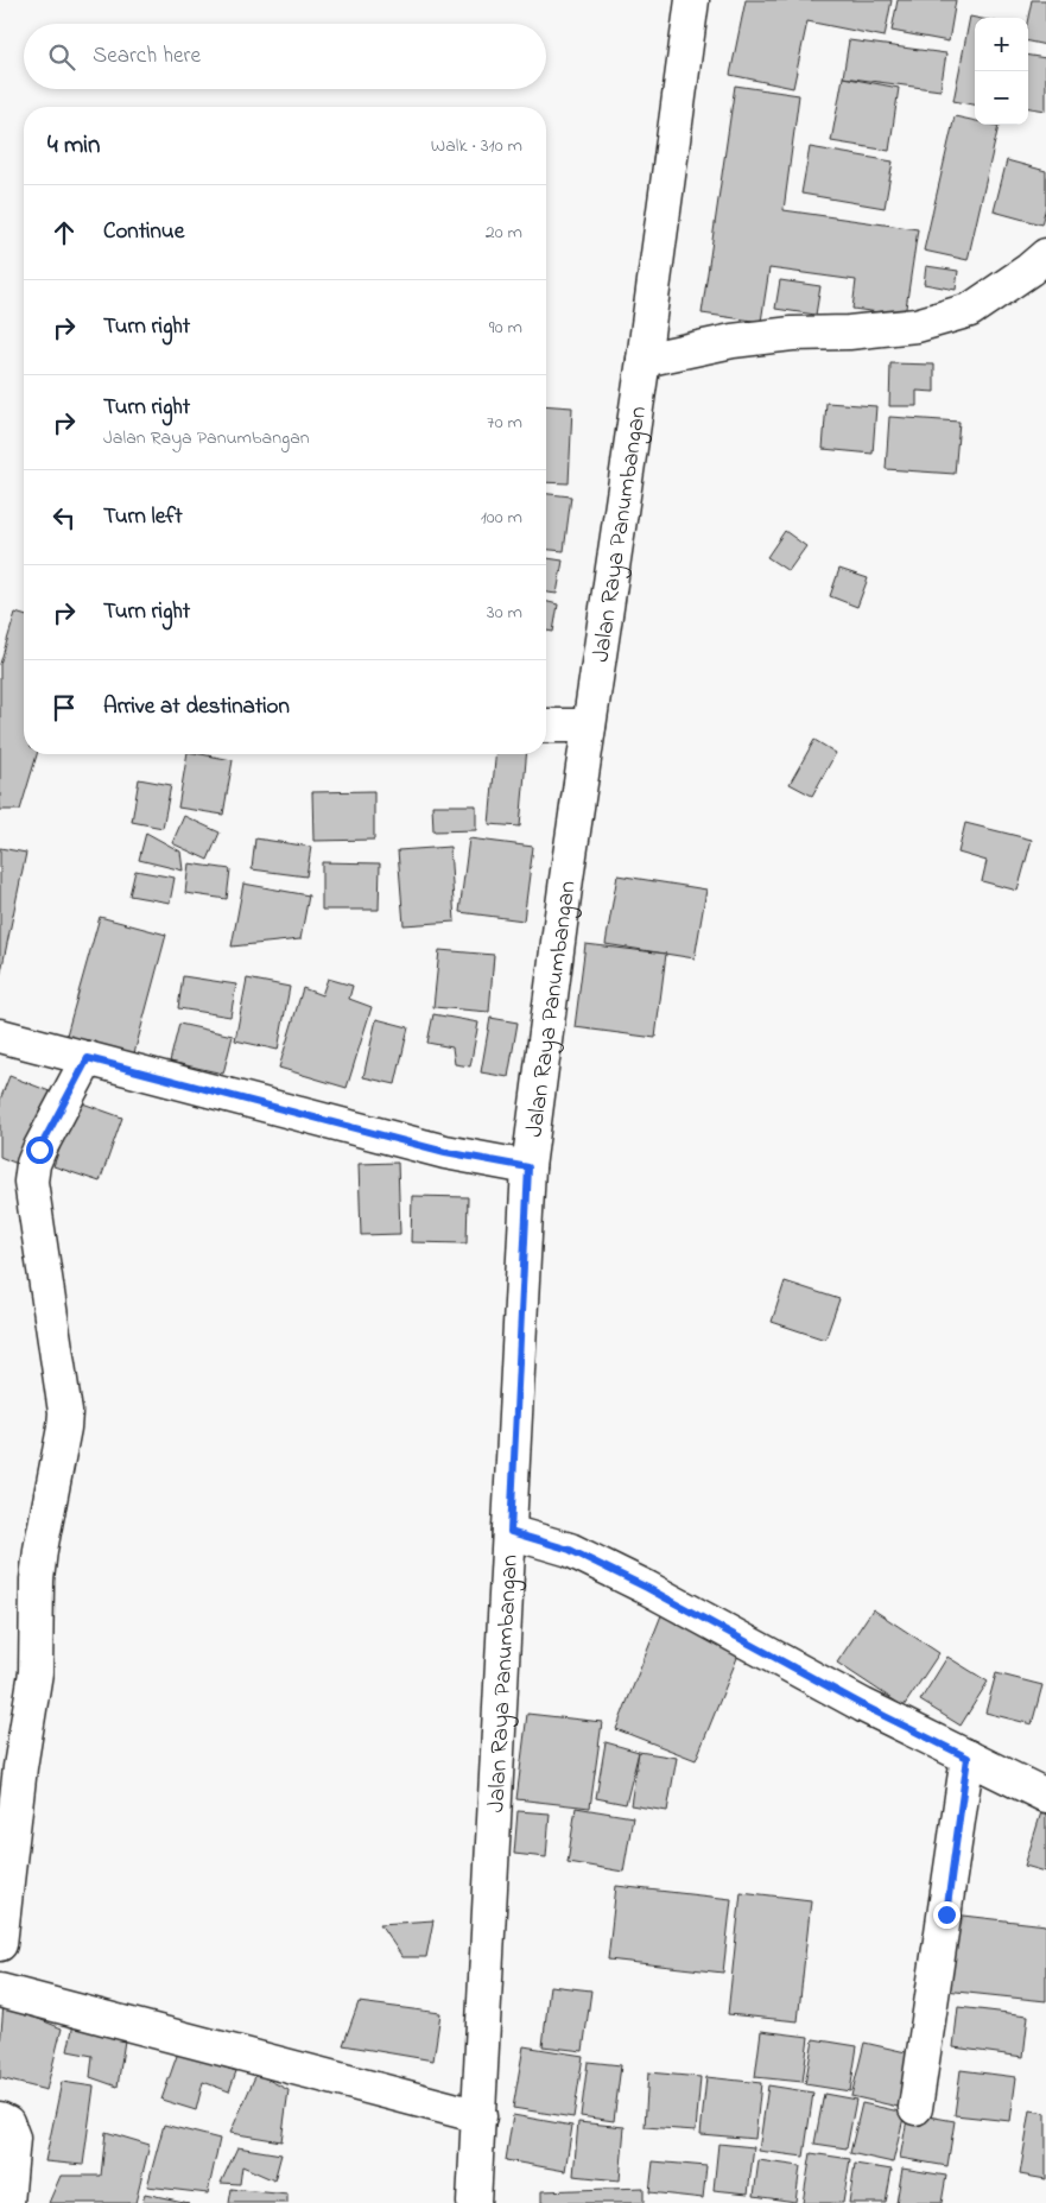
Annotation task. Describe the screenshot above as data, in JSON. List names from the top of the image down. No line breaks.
{"streets":{"street":["Jalan Raya Panumbangan"]},"page":{"map_buttons":["+","−"],"search":"Search here","heading":["4 min","Walk · 310 m"],"list":[["Continue","20 m"],["Turn right","90 m"],["Turn right","Jalan Raya Panumbangan","70 m"],["Turn left","100 m"],["Turn right","30 m"],"Arrive at destination"]}}
